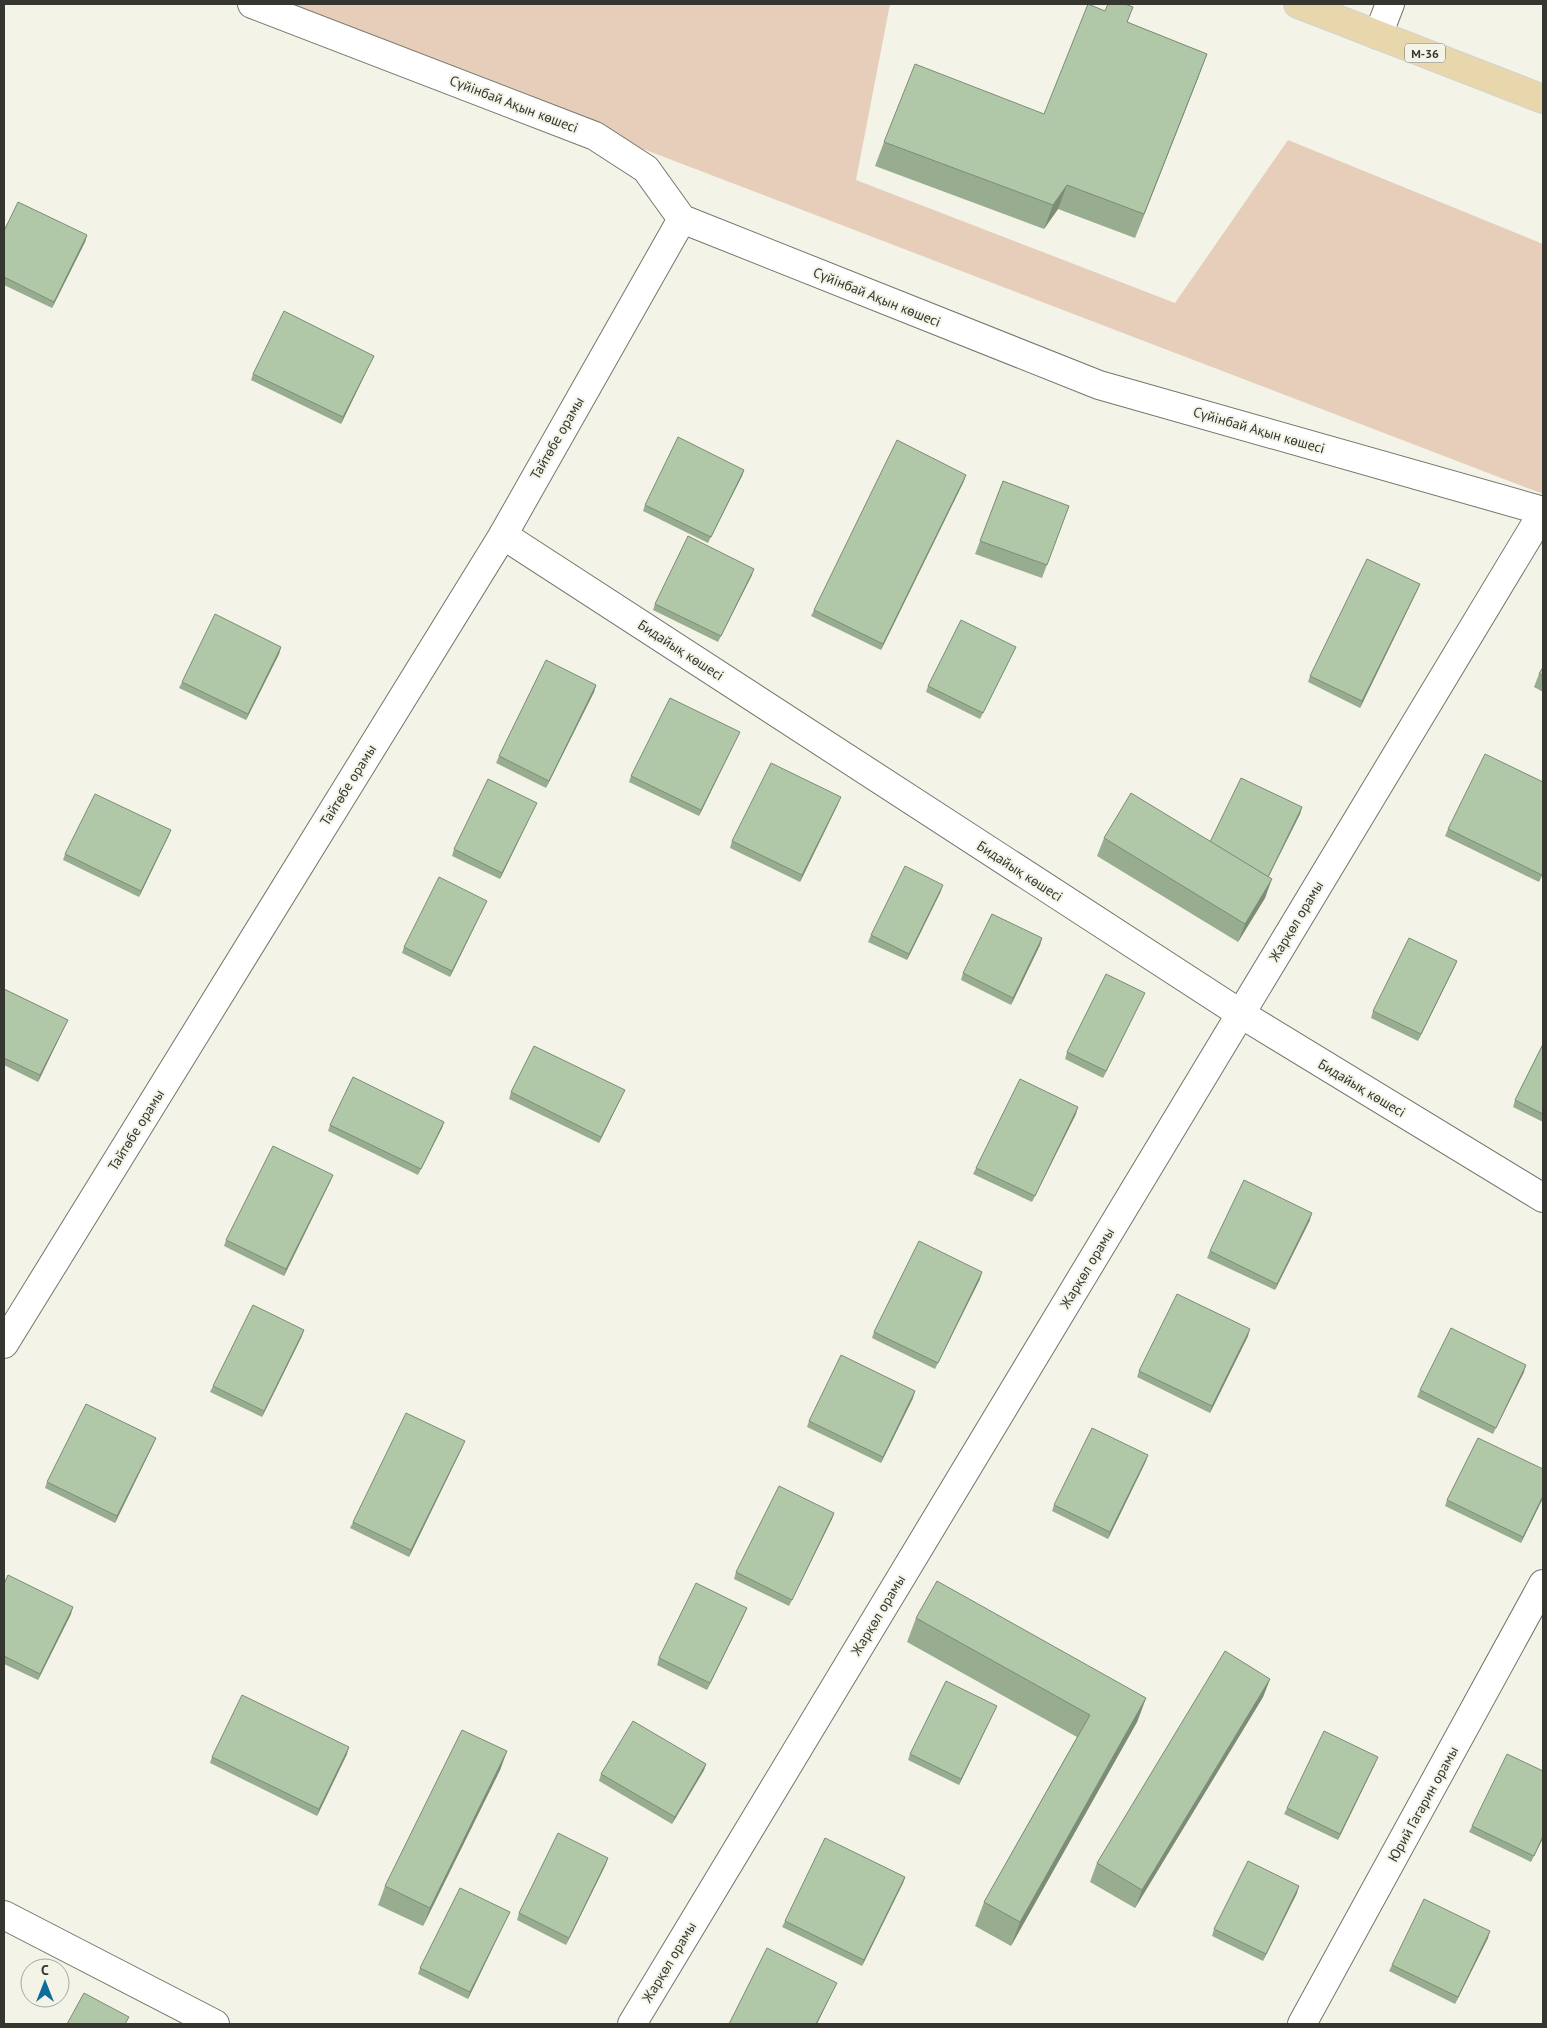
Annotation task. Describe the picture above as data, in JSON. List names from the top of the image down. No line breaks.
{"streets":{"main road":["M-36"],"street":["Сүйінбай Ақын көшесі","Тайтөбе орамы","Бидайық көшесі","Жарқөл орамы","Юрий Гагарин орамы"]},"crossings":[["Сүйінбай Ақын көшесі","Тайтөбе орамы"],["Сүйінбай Ақын көшесі","Жарқөл орамы"],["Тайтөбе орамы","Бидайық көшесі"],["Бидайық көшесі","Жарқөл орамы"]],"north":"top"}
